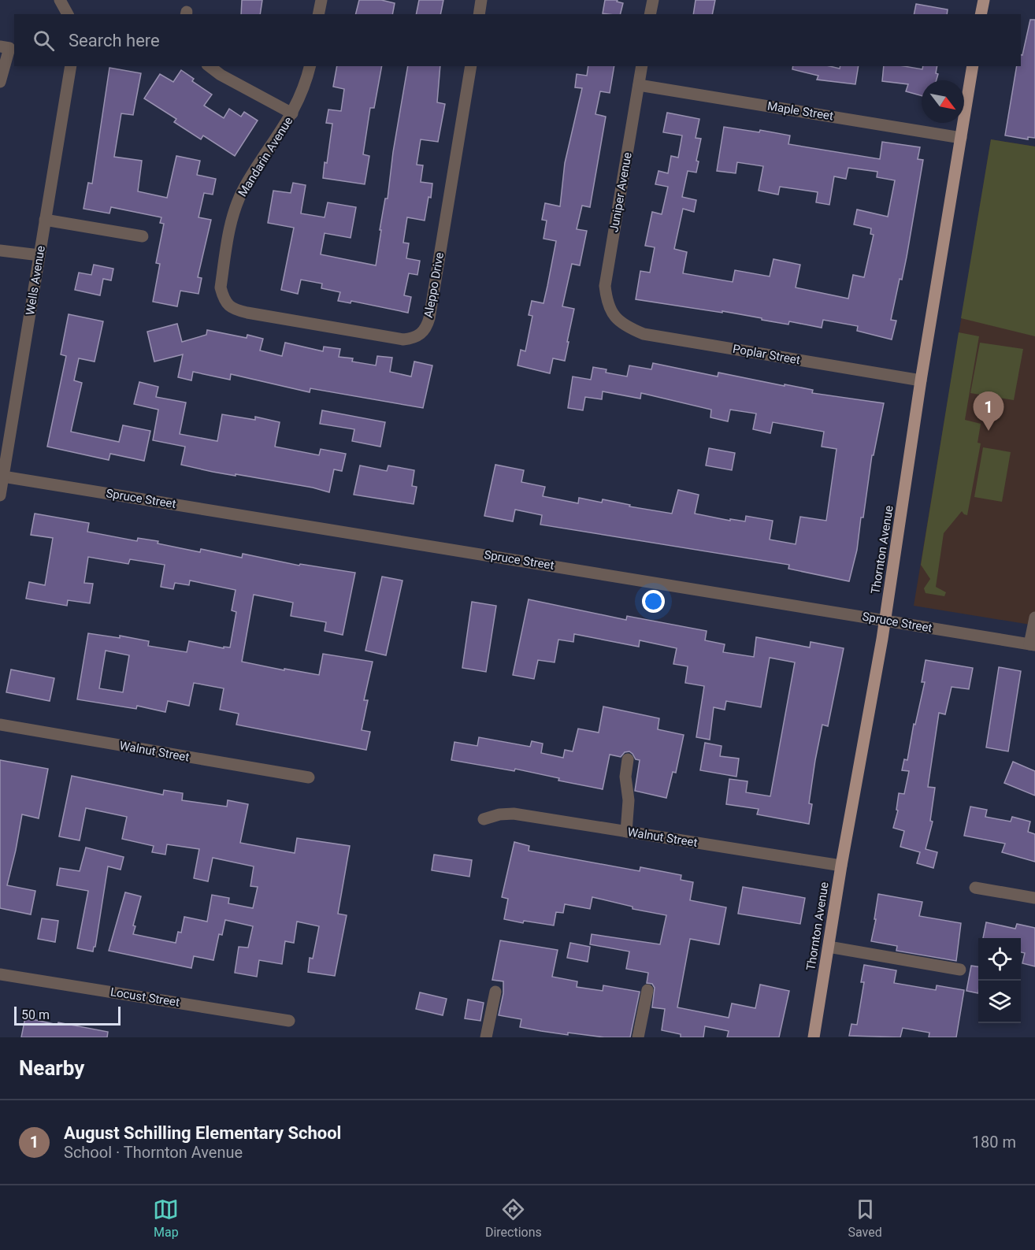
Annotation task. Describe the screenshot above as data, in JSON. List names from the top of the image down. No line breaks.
{"streets":{"main road":["Thornton Avenue"],"street":["Maple Street","Mandarin Avenue","Juniper Avenue","Wells Avenue","Aleppo Drive","Poplar Street","Spruce Street","Walnut Street","Locust Street"]},"crossings":[["Maple Street","Juniper Avenue"],["Maple Street","Thornton Avenue"],["Mandarin Avenue","Aleppo Drive"],["Juniper Avenue","Poplar Street"],["Wells Avenue","Spruce Street"],["Poplar Street","Thornton Avenue"],["Spruce Street","Thornton Avenue"],["Thornton Avenue","Walnut Street"]],"scale_bar":"50 m","north":"bottom right","page":{"search":"Search here","pins":"1","scale":"50 m","heading":"Nearby","list":[{"mark":"1","name":"August Schilling Elementary School","note":"School · Thornton Avenue","value":"180 m"}],"nav":["Map","Directions","Saved"]}}
